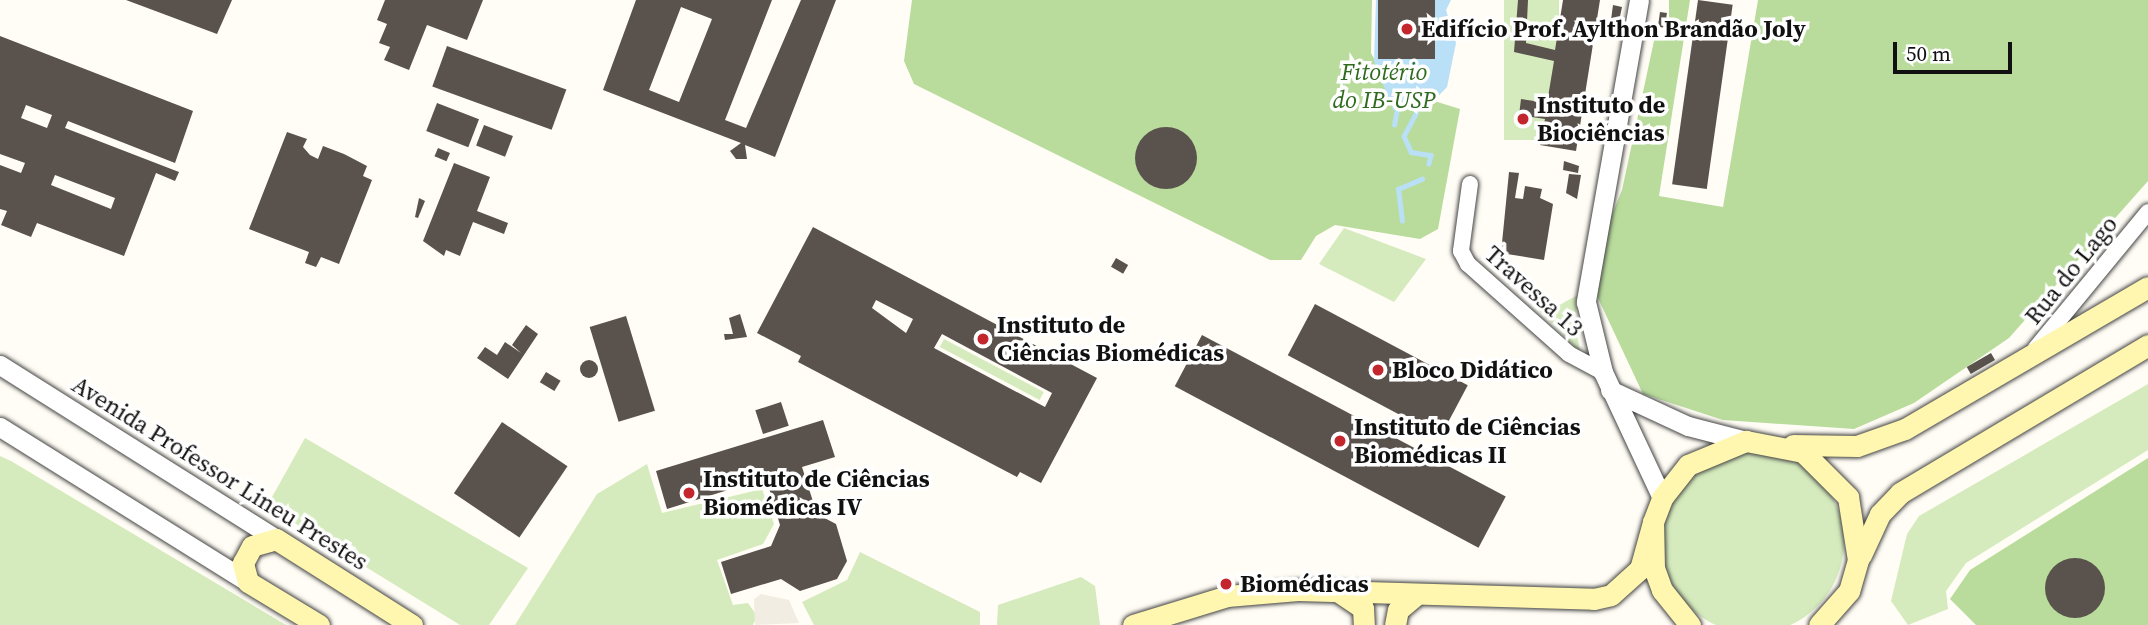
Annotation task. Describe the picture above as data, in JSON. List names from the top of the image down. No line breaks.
{"streets":{"main road":["Avenida Professor Lineu Prestes"],"street":["Rua do Lago","Travessa 13"]},"parks":["Fitotério do IB-USP"],"places":["Edifício Prof. Aylthon Brandão Joly","Instituto de Biociências","Instituto de Ciências Biomédicas","Bloco Didático","Instituto de Ciências Biomédicas II","Instituto de Ciências Biomédicas IV","Biomédicas"],"scale_bar":"50 m"}
